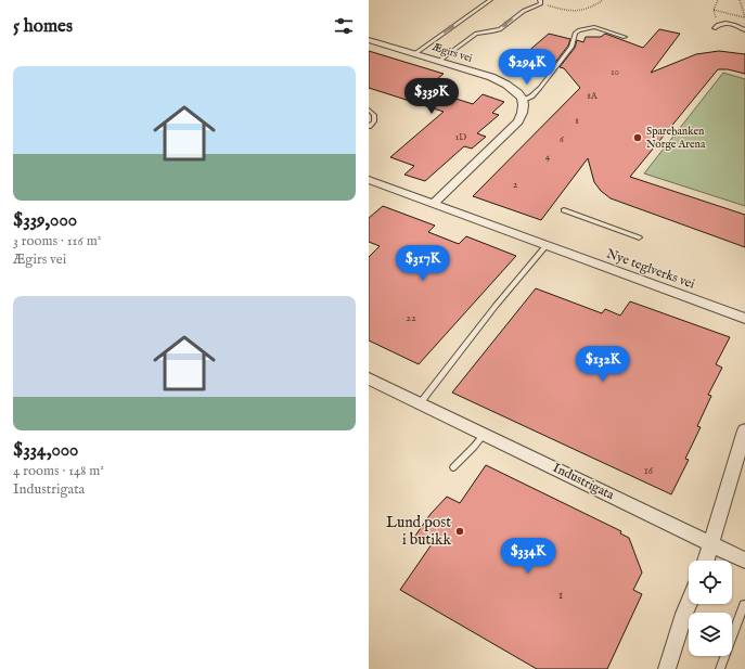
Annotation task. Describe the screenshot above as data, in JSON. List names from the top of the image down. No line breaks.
{"streets":{"street":["Ægirs vei","Nye teglverks vei","Industrigata"]},"places":["Sparebanken Norge Arena","Lund post i butikk"],"house_numbers":["10","8A","8","1D","6","4","2","22","16","1"],"page":{"heading":"5 homes","price":["$294K","$339K","$317K","$132K","$334K"],"list":[{"name":"$339,000","note":"3 rooms · 116 m² · Ægirs vei"},{"name":"$334,000","note":"4 rooms · 148 m² · Industrigata"}]}}
